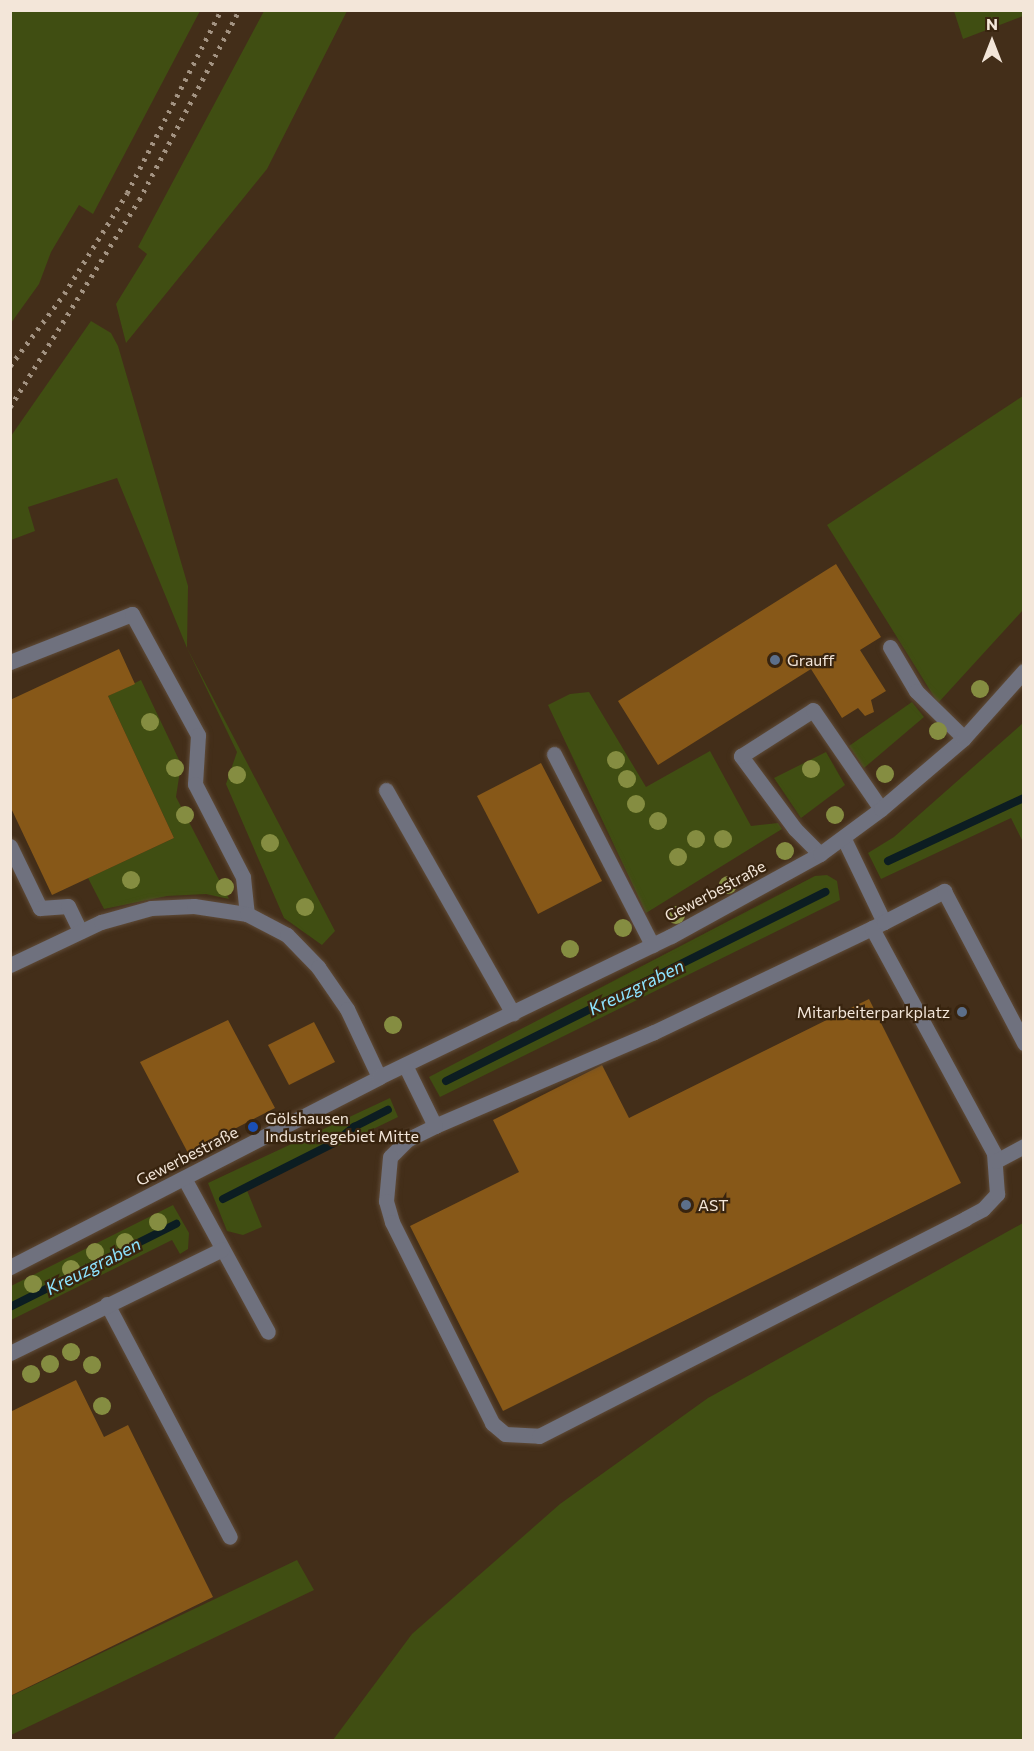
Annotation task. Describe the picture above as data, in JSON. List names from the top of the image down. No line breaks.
{"streets":{"street":["Gewerbestraße"]},"water":["Kreuzgraben"],"places":["Grauff","Mitarbeiterparkplatz","Gölshausen Industriegebiet Mitte","AST"],"north":"top"}
